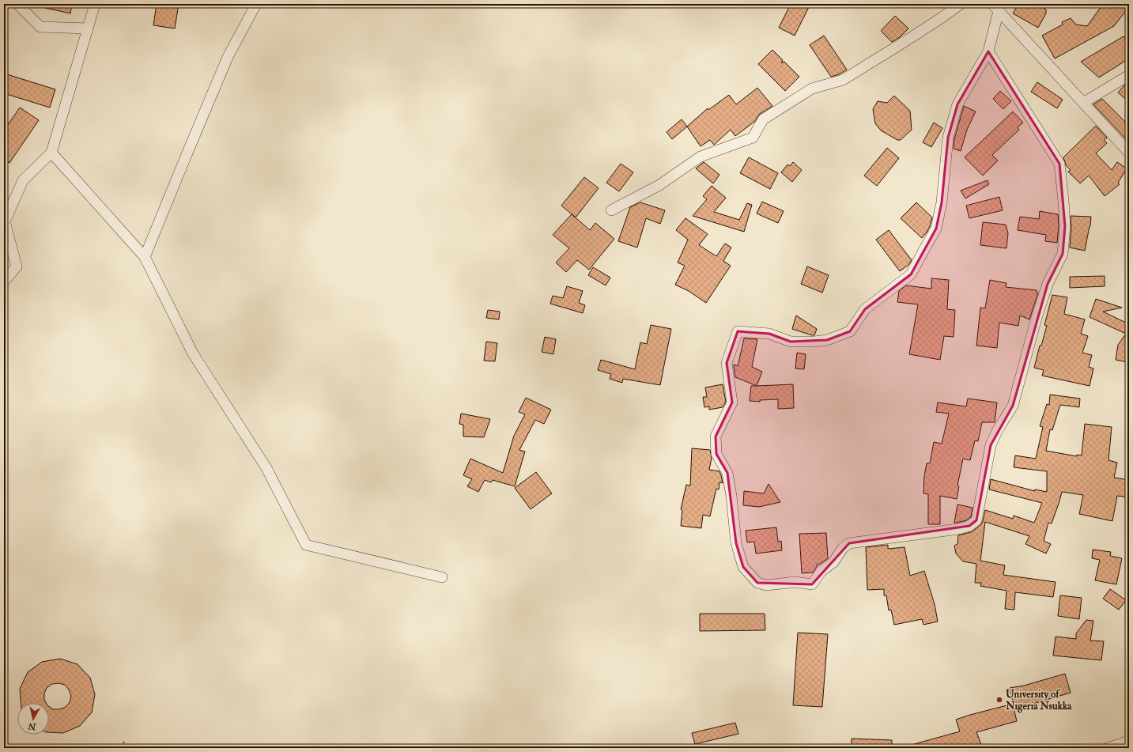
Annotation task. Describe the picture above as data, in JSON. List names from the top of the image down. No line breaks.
{"places":["University of Nigeria Nsukka"],"north":"bottom"}
